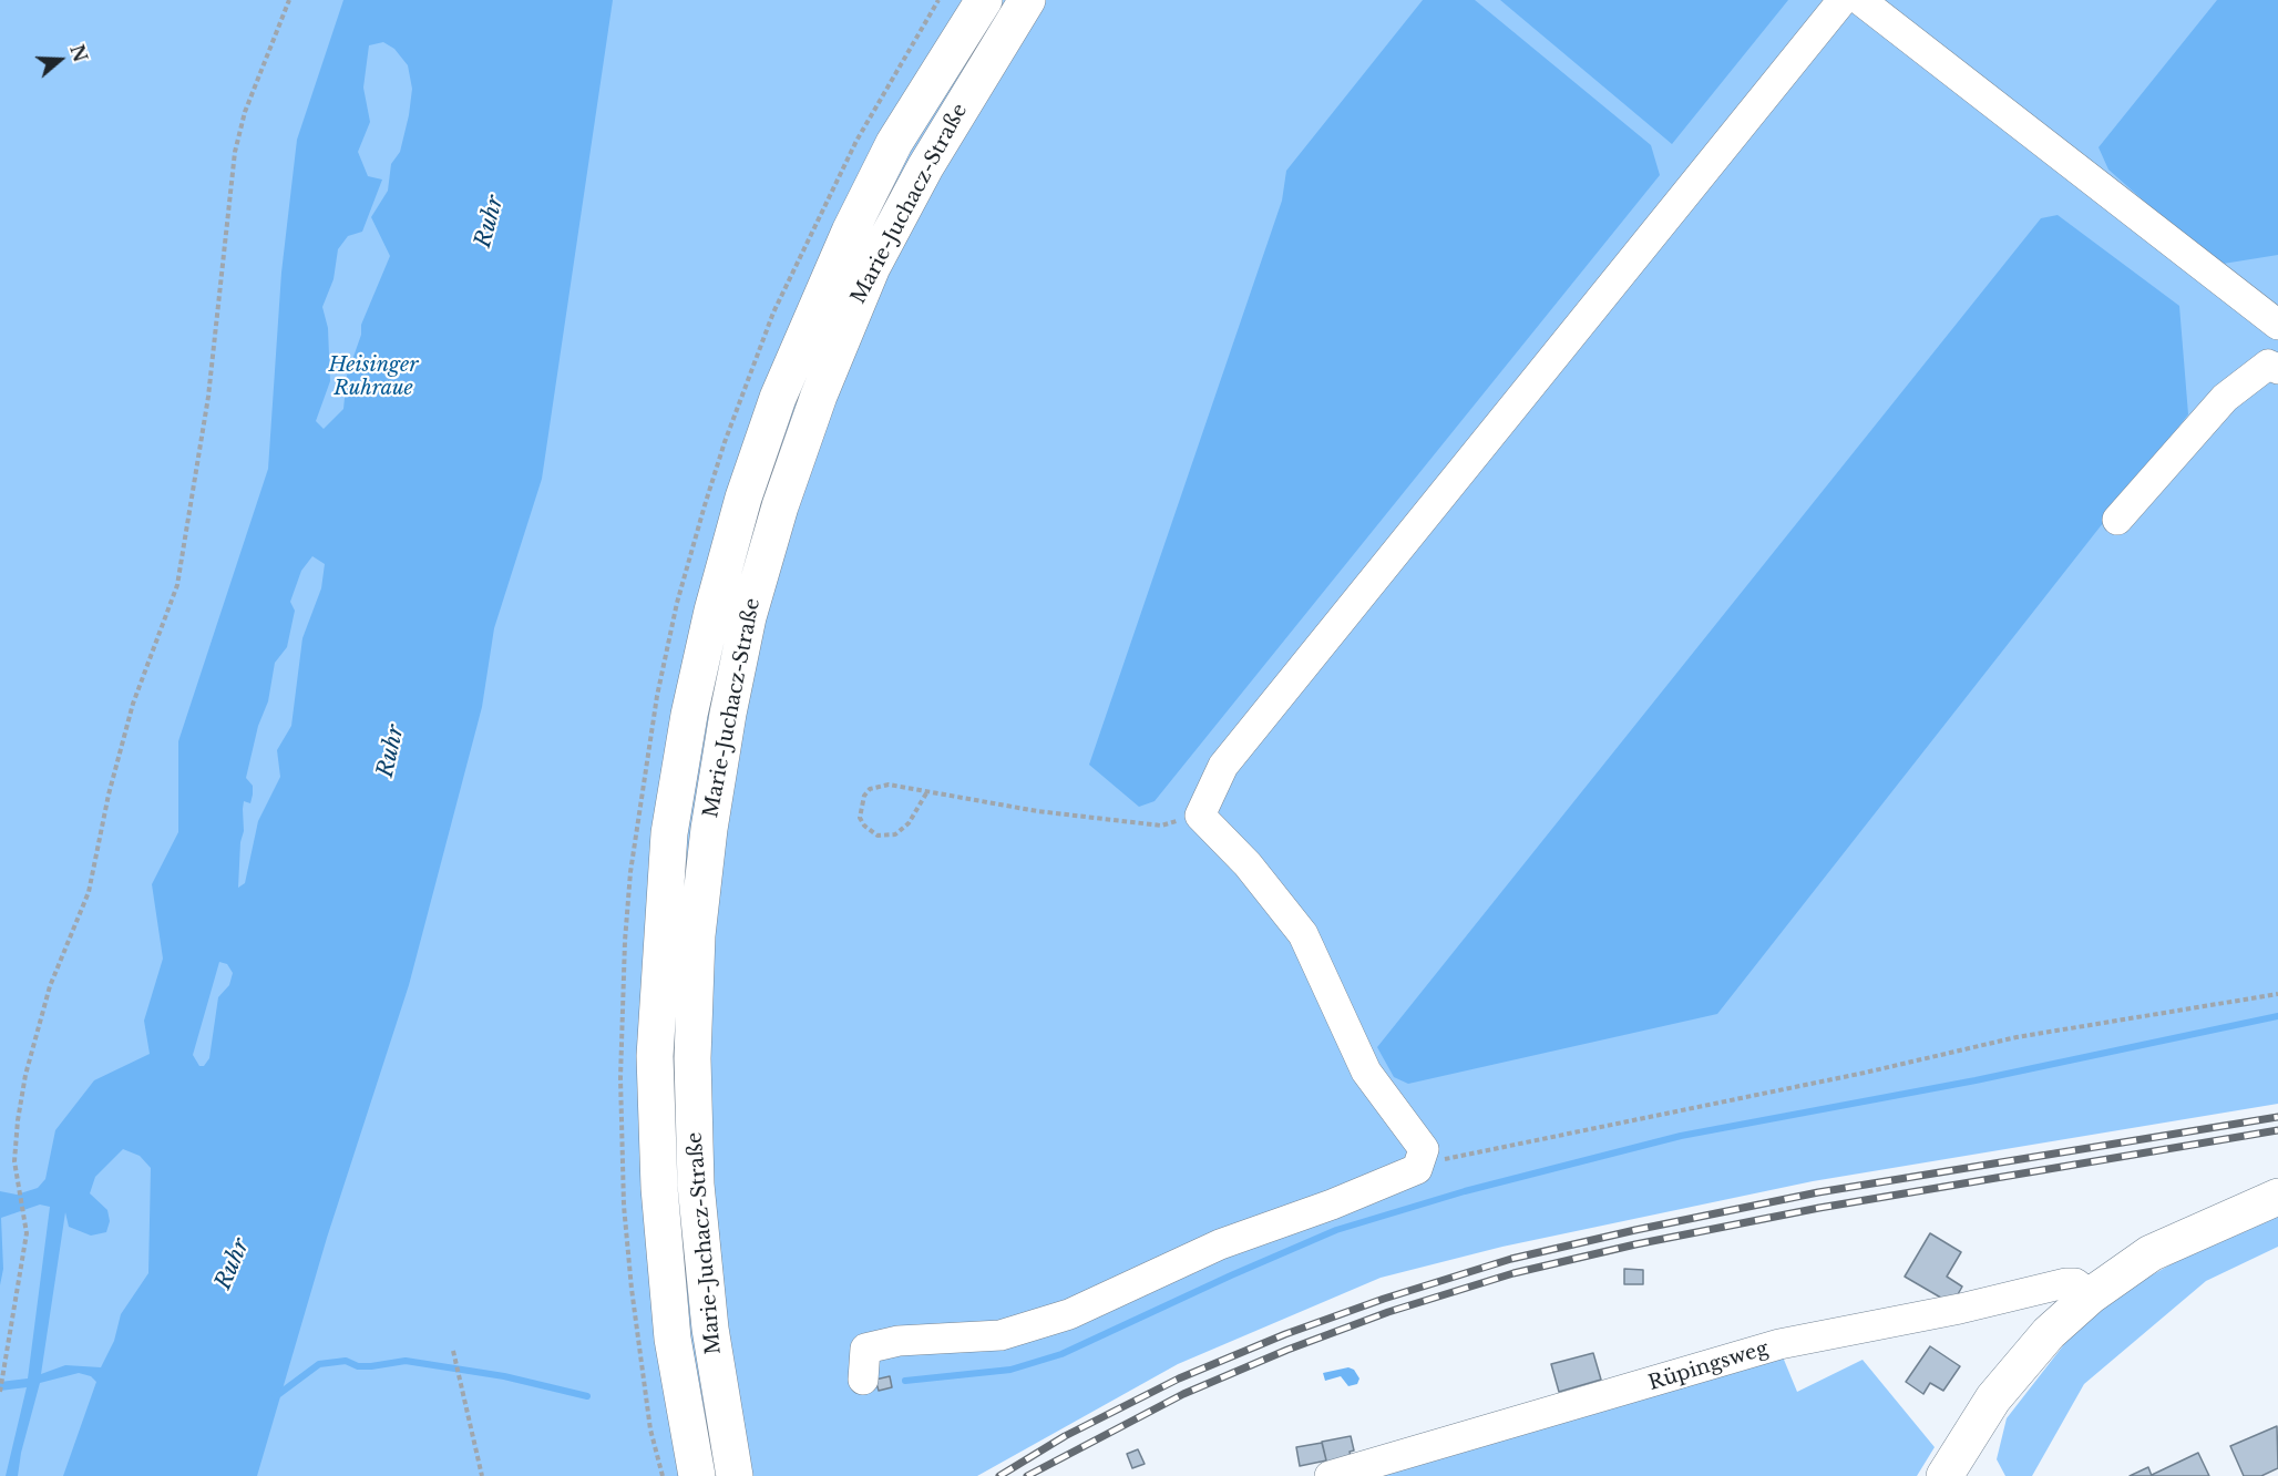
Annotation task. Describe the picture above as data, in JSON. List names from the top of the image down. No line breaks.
{"streets":{"main road":["Marie-Juchacz-Straße"],"street":["Rüpingsweg"]},"water":["Ruhr"],"parks":["Heisinger Ruhraue"],"north":"right"}
